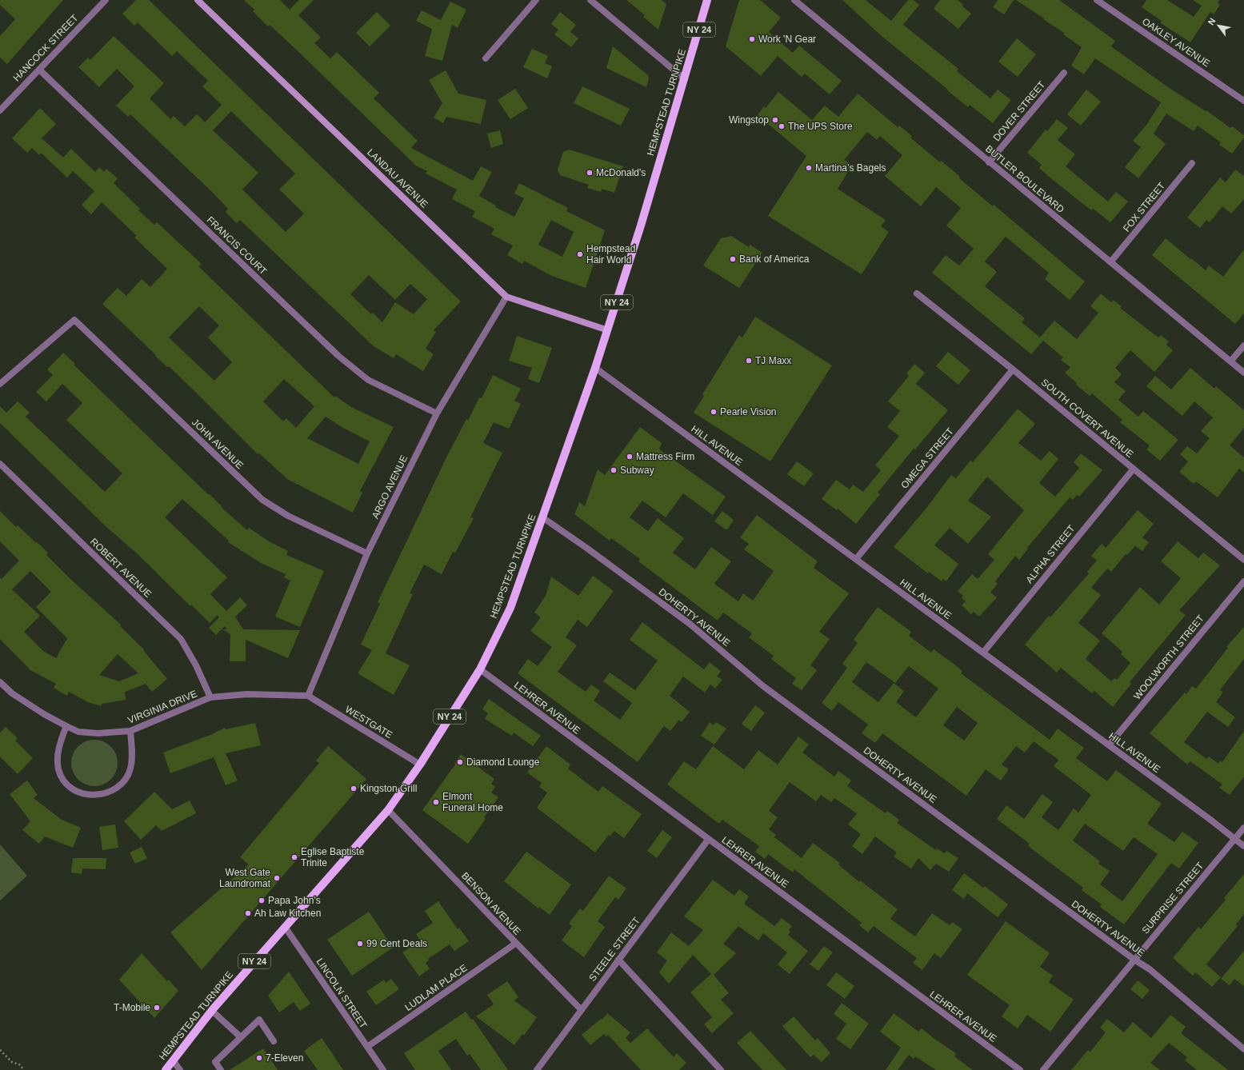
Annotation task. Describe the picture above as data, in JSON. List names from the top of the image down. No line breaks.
{"streets":{"main road":["NY 24","HEMPSTEAD TURNPIKE"],"street":["OAKLEY AVENUE","HANCOCK STREET","DOVER STREET","LANDAU AVENUE","BUTLER BOULEVARD","FOX STREET","FRANCIS COURT","SOUTH COVERT AVENUE","JOHN AVENUE","HILL AVENUE","OMEGA STREET","ARGO AVENUE","ALPHA STREET","ROBERT AVENUE","DOHERTY AVENUE","WOOLWORTH STREET","VIRGINIA DRIVE","LEHRER AVENUE","WESTGATE","SURPRISE STREET","BENSON AVENUE","STEELE STREET","LUDLAM PLACE","LINCOLN STREET"]},"crossings":[["HANCOCK STREET","FRANCIS COURT"],["HEMPSTEAD TURNPIKE","LANDAU AVENUE"],["HEMPSTEAD TURNPIKE","HILL AVENUE"],["HEMPSTEAD TURNPIKE","DOHERTY AVENUE"],["HEMPSTEAD TURNPIKE","LEHRER AVENUE"],["HEMPSTEAD TURNPIKE","WESTGATE"],["HEMPSTEAD TURNPIKE","BENSON AVENUE"],["HEMPSTEAD TURNPIKE","LINCOLN STREET"],["DOVER STREET","BUTLER BOULEVARD"],["LANDAU AVENUE","ARGO AVENUE"],["BUTLER BOULEVARD","FOX STREET"],["FRANCIS COURT","ARGO AVENUE"],["SOUTH COVERT AVENUE","OMEGA STREET"],["SOUTH COVERT AVENUE","ALPHA STREET"],["JOHN AVENUE","ARGO AVENUE"],["HILL AVENUE","OMEGA STREET"],["HILL AVENUE","ALPHA STREET"],["HILL AVENUE","WOOLWORTH STREET"],["HILL AVENUE","SURPRISE STREET"],["ARGO AVENUE","VIRGINIA DRIVE"],["ARGO AVENUE","WESTGATE"],["ROBERT AVENUE","VIRGINIA DRIVE"],["DOHERTY AVENUE","SURPRISE STREET"],["VIRGINIA DRIVE","WESTGATE"],["LEHRER AVENUE","STEELE STREET"],["BENSON AVENUE","STEELE STREET"],["BENSON AVENUE","LUDLAM PLACE"],["LUDLAM PLACE","LINCOLN STREET"]],"places":["Work 'N Gear","Wingstop","The UPS Store","Martina’s Bagels","McDonald's","Hempstead Hair World","Bank of America","TJ Maxx","Pearle Vision","Mattress Firm","Subway","Diamond Lounge","Kingston Grill","Elmont Funeral Home","Eglise Baptiste Trinite","West Gate Laundromat","Papa John's","Ah Law Kitchen","99 Cent Deals","T-Mobile","7-Eleven"],"north":"top left"}
